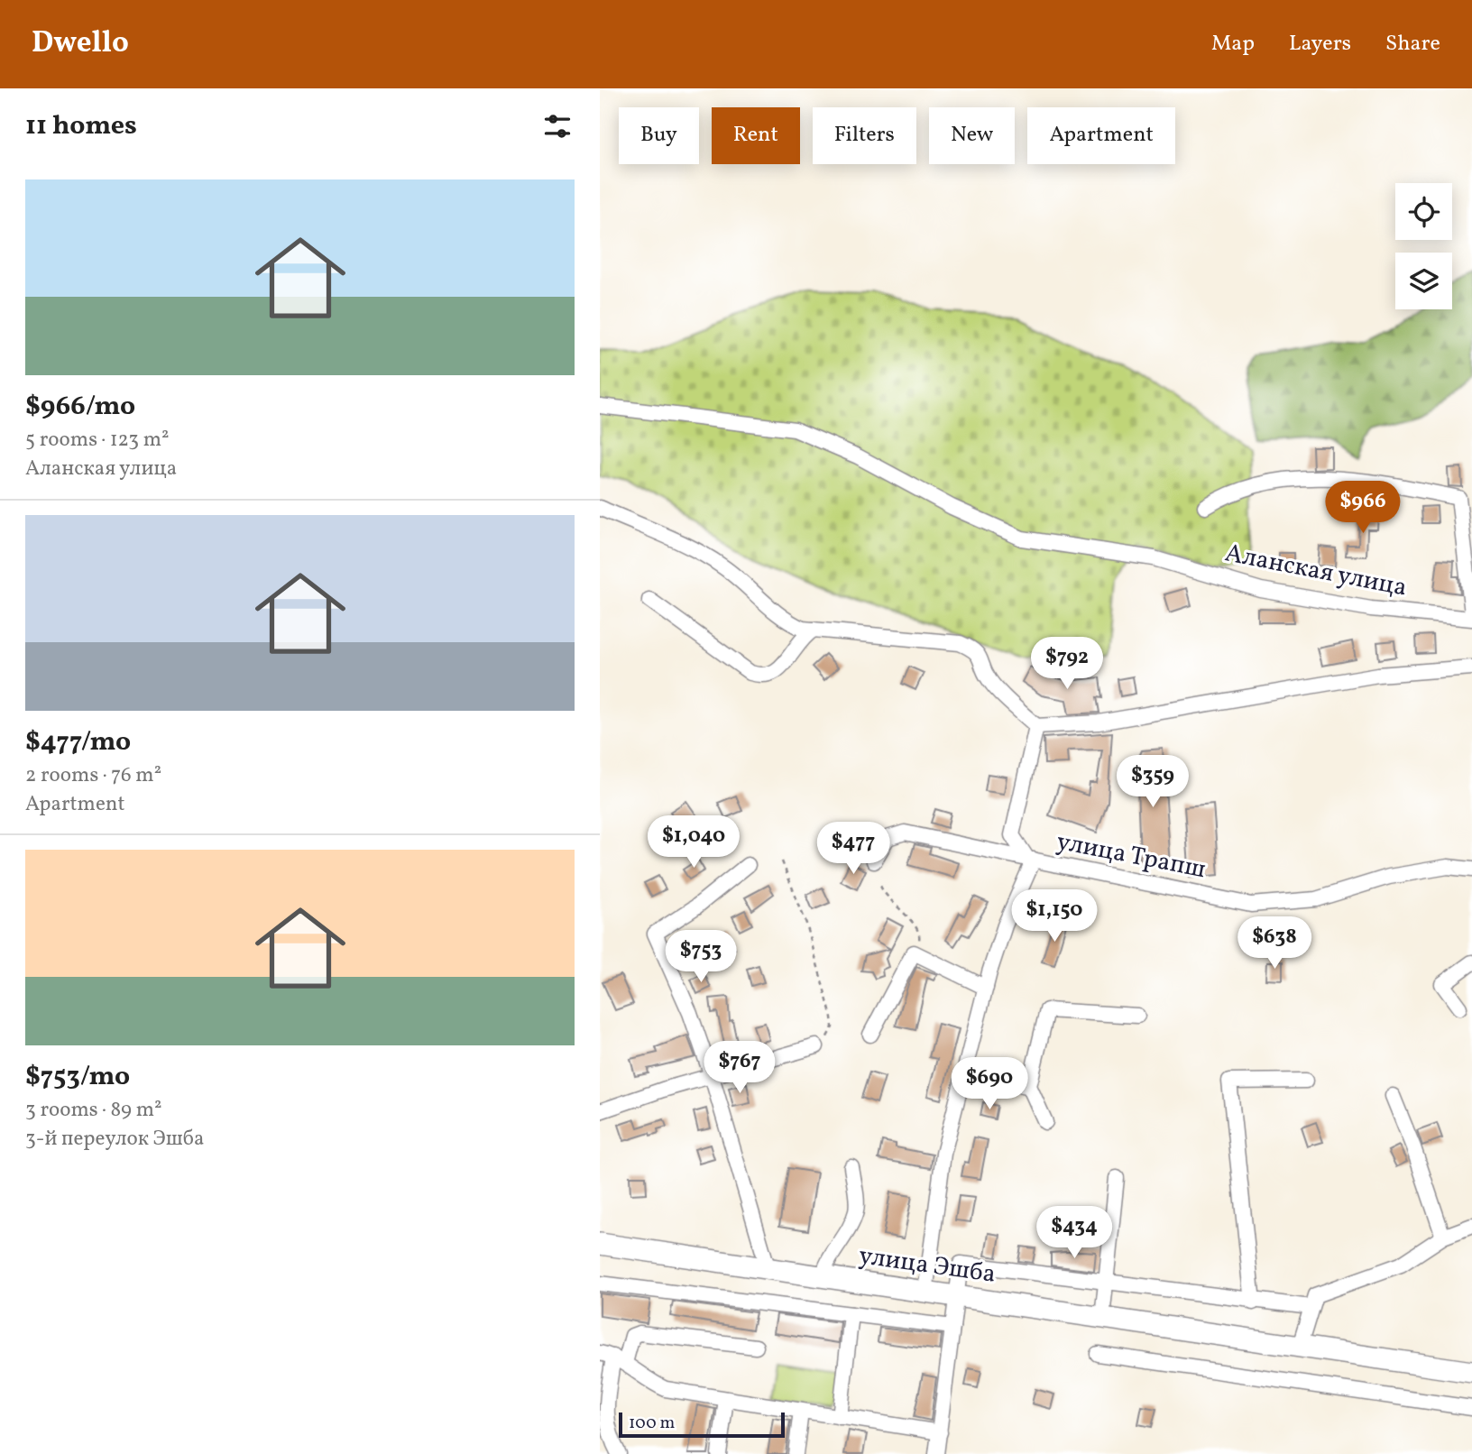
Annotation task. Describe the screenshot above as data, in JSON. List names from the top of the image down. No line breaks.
{"streets":{"highway":["улица Эшба"],"street":["Аланская улица","улица Трапш"]},"crossings":[["улица Трапш","улица Эшба"]],"scale_bar":"100 m","page":{"header":"Dwello","nav":["Map","Layers","Share"],"heading":"11 homes","chip":["Buy","Rent","Filters","New","Apartment"],"list":[{"name":"$966/mo","note":"5 rooms · 123 m² · Аланская улица"},{"name":"$477/mo","note":"2 rooms · 76 m² · Apartment"},{"name":"$753/mo","note":"3 rooms · 89 m² · 3-й переулок Эшба"}],"price":["$966","$792","$359","$1,040","$477","$1,150","$638","$753","$767","$690","$434"],"scale":"100 m"}}
